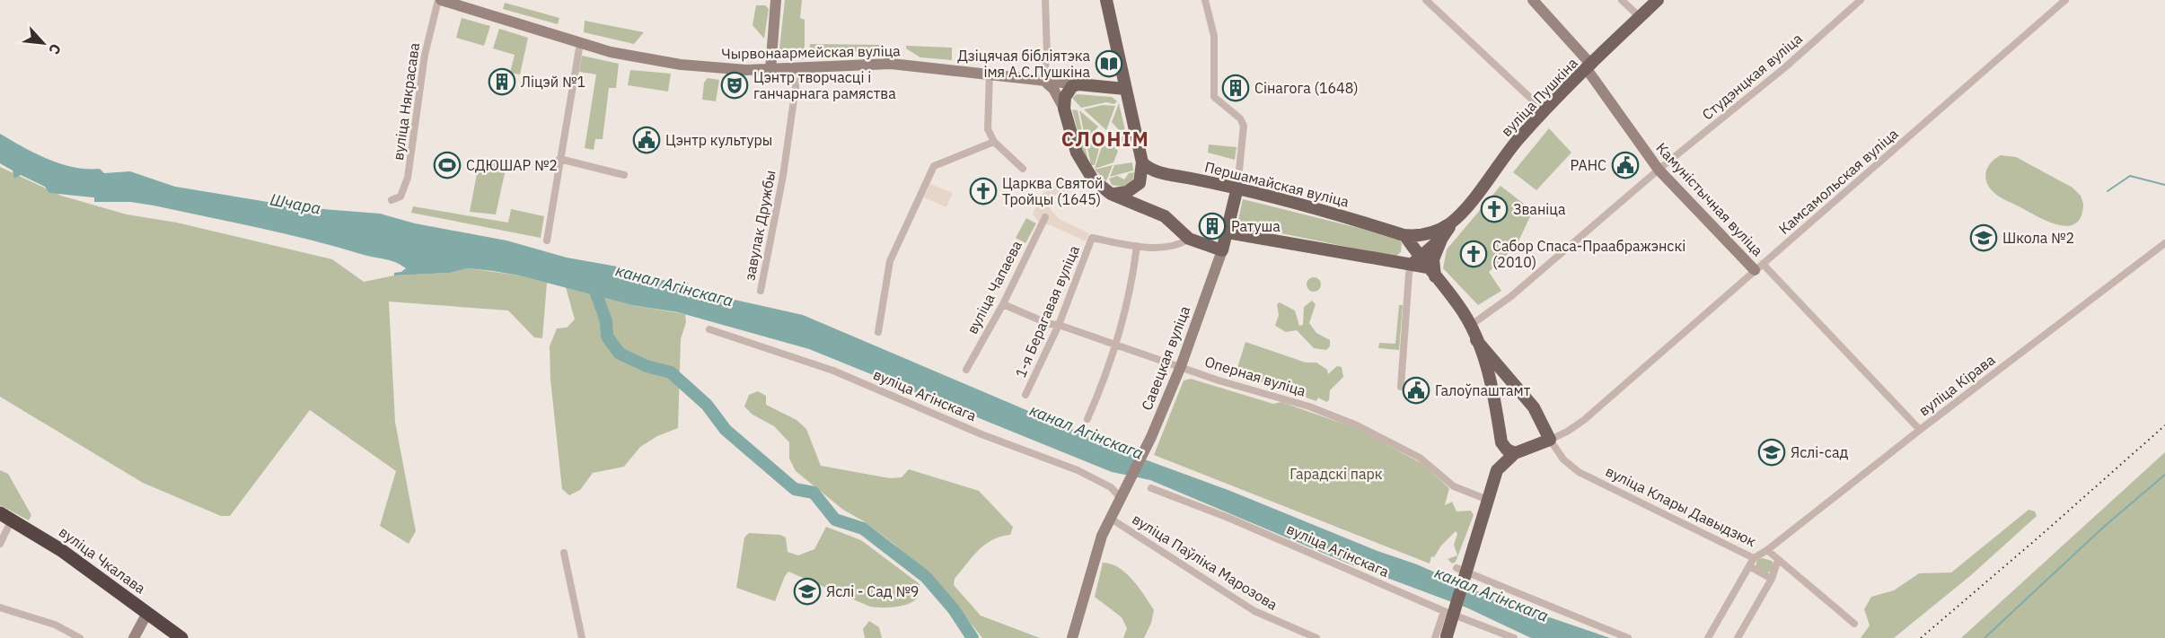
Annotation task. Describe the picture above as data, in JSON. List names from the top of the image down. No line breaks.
{"streets":{"highway":["вуліца Чкалава"],"main road":["Чырвонаармейская вуліца","вуліца Пушкіна","Першамайская вуліца","Камуністычная вуліца","Савецкая вуліца"],"street":["Студэнцкая вуліца","вуліца Някрасава","Камсамольская вуліца","завулак Дружбы","вуліца Чапаева","1-я Берагавая вуліца","Оперная вуліца","вуліца Кірава","вуліца Агінскага","вуліца Клары Давыдзюк","вуліца Паўліка Марозова"]},"crossings":[["Чырвонаармейская вуліца","вуліца Някрасава"],["Чырвонаармейская вуліца","завулак Дружбы"],["Студэнцкая вуліца","Камуністычная вуліца"],["вуліца Пушкіна","Першамайская вуліца"],["вуліца Пушкіна","Камуністычная вуліца"],["Камсамольская вуліца","Камуністычная вуліца"],["Камсамольская вуліца","вуліца Клары Давыдзюк"],["Першамайская вуліца","Савецкая вуліца"],["Камуністычная вуліца","вуліца Кірава"],["вуліца Чапаева","Оперная вуліца"],["1-я Берагавая вуліца","Оперная вуліца"],["Савецкая вуліца","Оперная вуліца"],["Савецкая вуліца","вуліца Агінскага"],["Савецкая вуліца","вуліца Паўліка Марозова"],["вуліца Кірава","вуліца Клары Давыдзюк"]],"districts":["СЛОНІМ"],"water":["Шчара","канал Агінскага"],"parks":["Гарадскі парк"],"places":{"library":["Дзіцячая бібліятэка імя А.С.Пушкіна"],"building":["Ліцэй №1","Сінагога (1648)","Ратуша"],"theatre":["Цэнтр творчасці і ганчарнага рамяства"],"public building":["Цэнтр культуры","РАНС","Галоўпаштамт"],"sports":["СДЮШАР №2"],"church":["Царква Святой Тройцы (1645)","Званіца","Сабор Спаса-Праабражэнскі (2010)"],"school or university":["Школа №2","Яслі-сад","Яслі - Сад №9"]},"north":"bottom right"}
